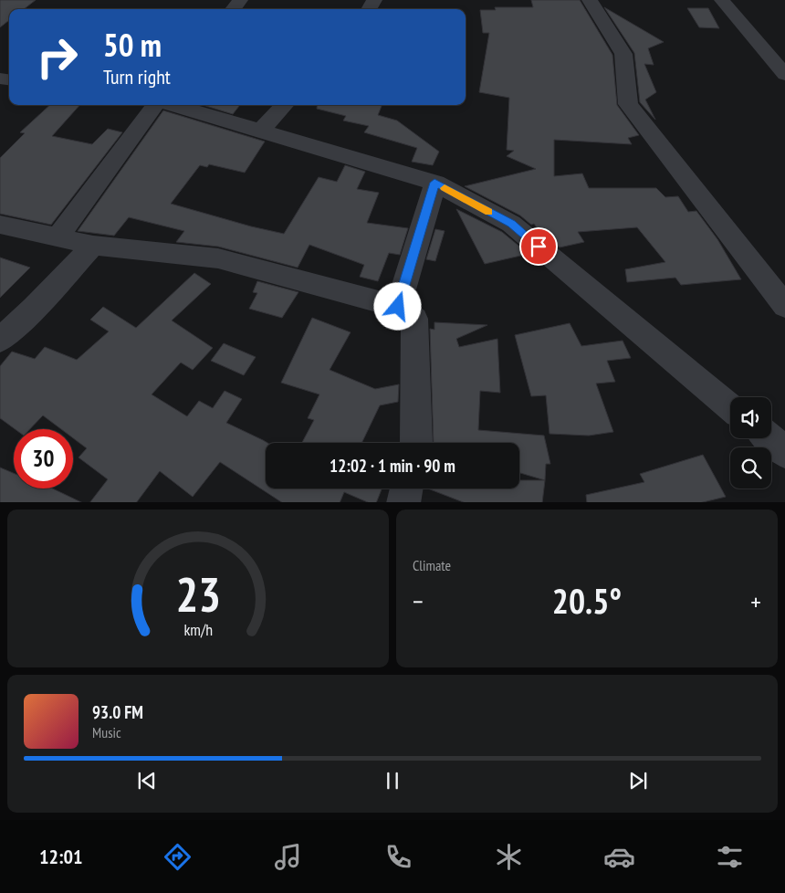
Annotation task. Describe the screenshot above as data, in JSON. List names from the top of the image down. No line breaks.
{"page":{"turn":["50 m","Turn right"],"limit":"30","trip":"12:02 · 1 min · 90 m","tile":"Climate","heat":["−","20.5°","+"],"song":["93.0 FM","Music"],"tabs":"12:01","gauge":["23","km/h"]}}
